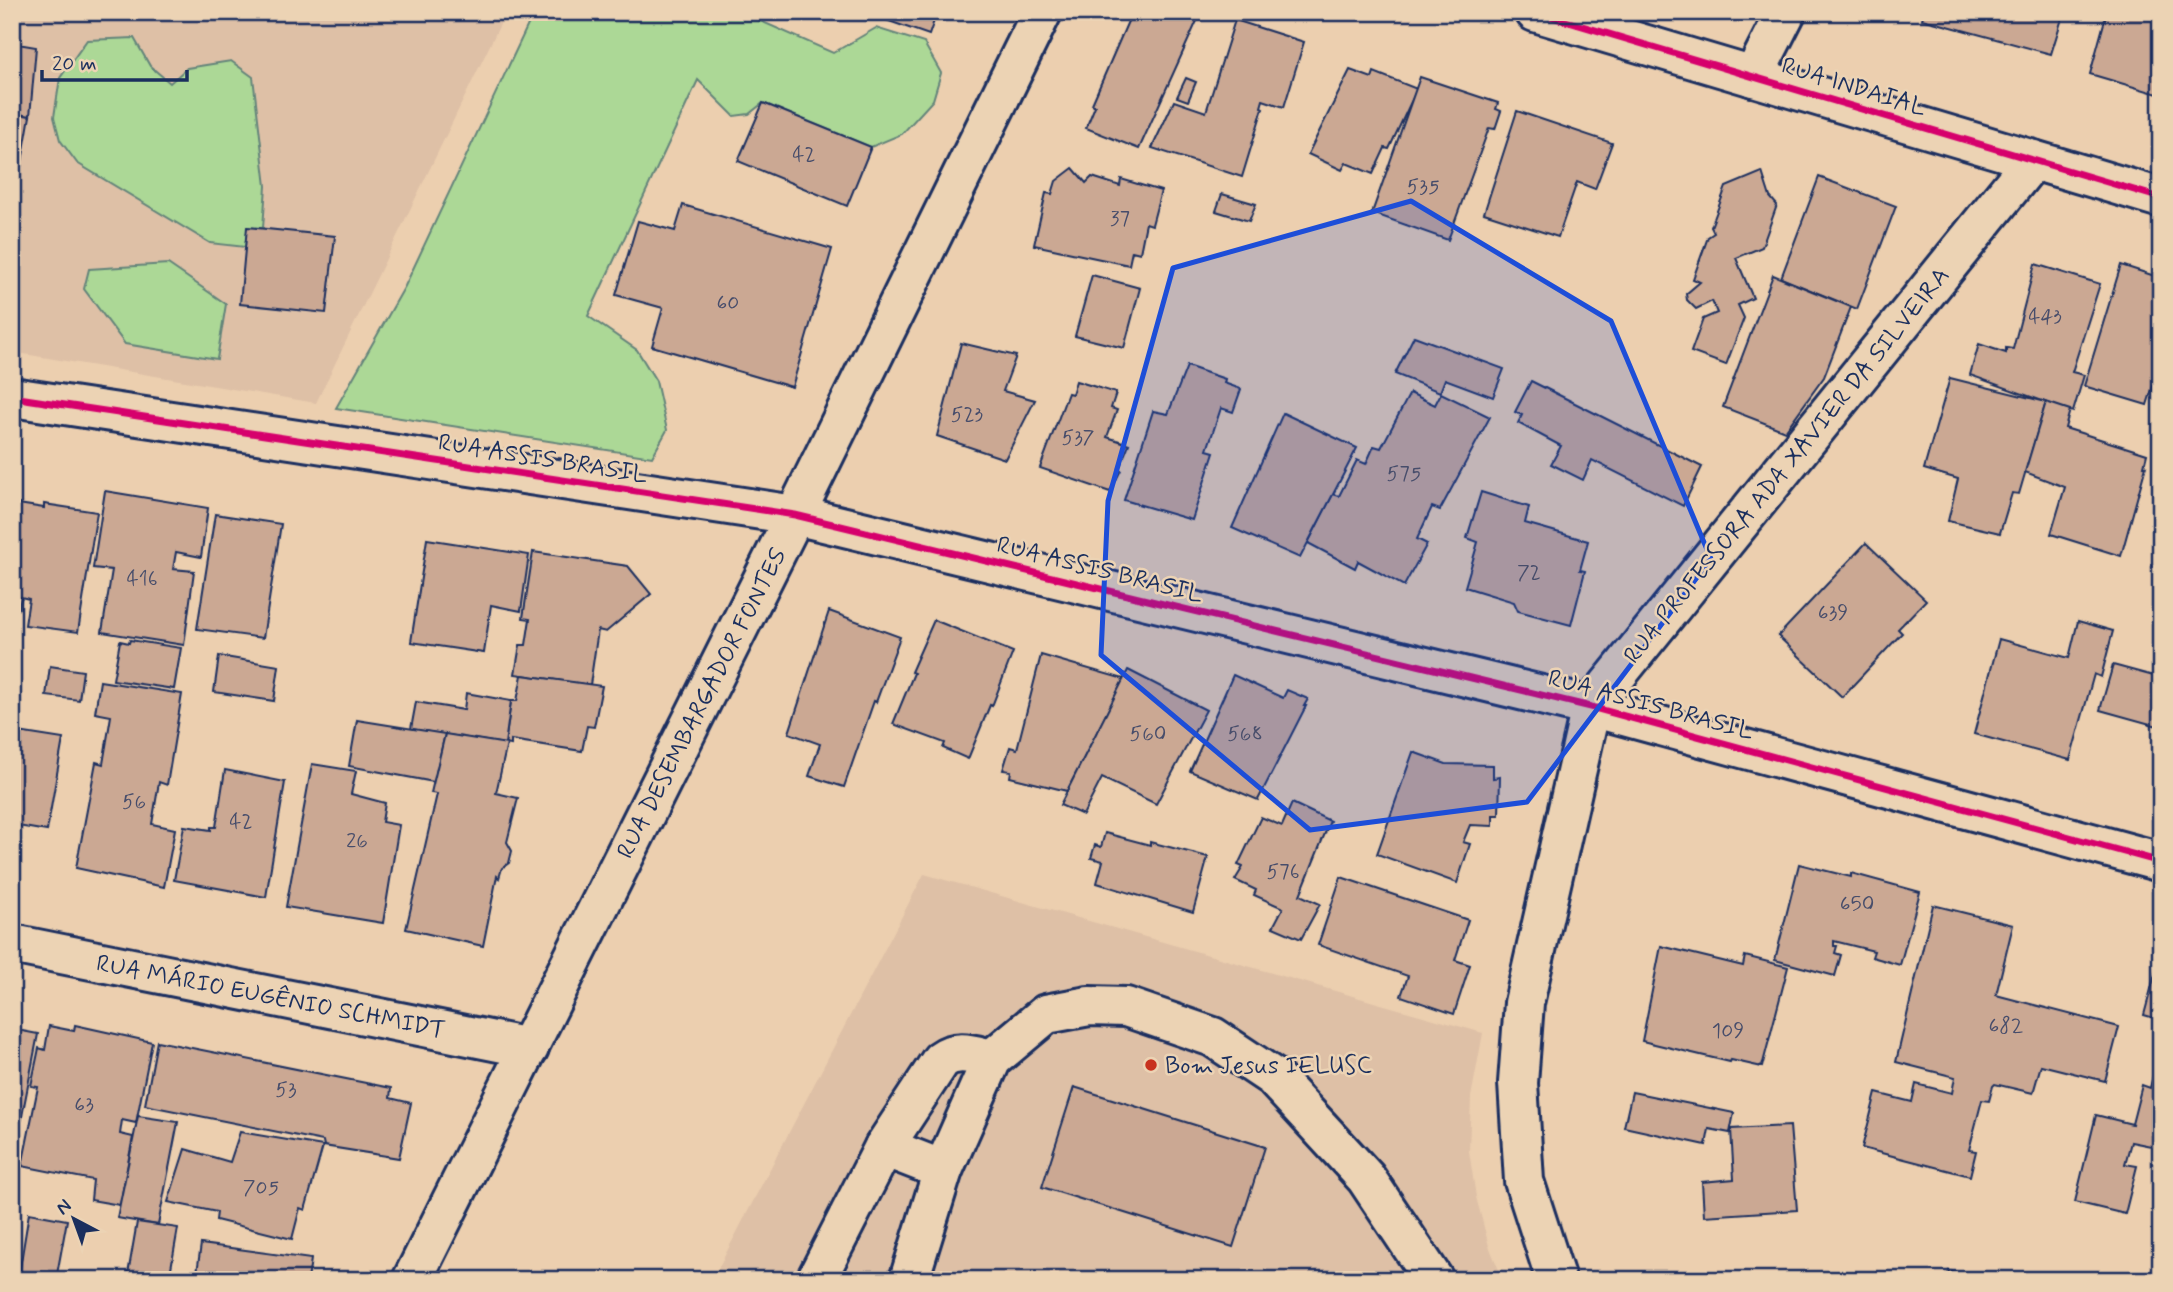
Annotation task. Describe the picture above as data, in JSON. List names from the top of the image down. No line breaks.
{"streets":{"street":["RUA INDAIAL","RUA ASSIS BRASIL","RUA PROFESSORA ADA XAVIER DA SILVEIRA","RUA DESEMBARGADOR FONTES","RUA MÁRIO EUGÊNIO SCHMIDT"]},"crossings":[["RUA INDAIAL","RUA PROFESSORA ADA XAVIER DA SILVEIRA"],["RUA ASSIS BRASIL","RUA PROFESSORA ADA XAVIER DA SILVEIRA"],["RUA ASSIS BRASIL","RUA DESEMBARGADOR FONTES"],["RUA DESEMBARGADOR FONTES","RUA MÁRIO EUGÊNIO SCHMIDT"]],"places":["Bom Jesus IELUSC"],"house_numbers":["42","535","37","60","443","523","537","575","72","416","639","560","568","56","42","26","576","650","682","109","53","63","705"],"scale_bar":"20 m","north":"top left"}
